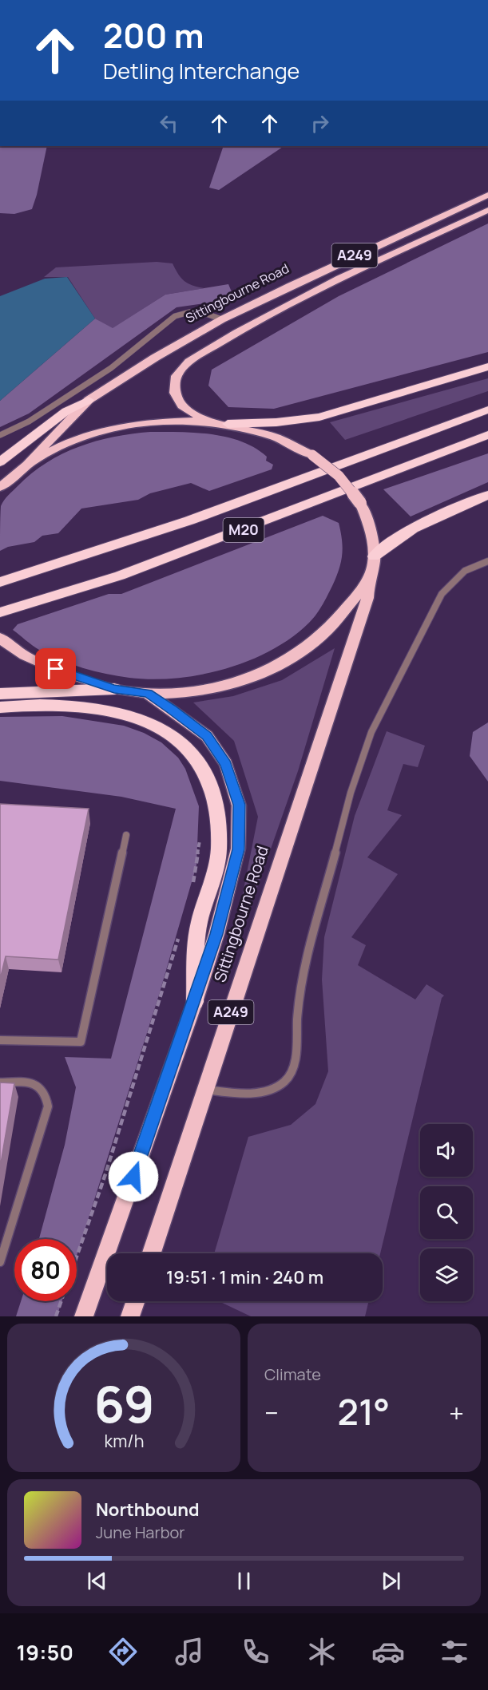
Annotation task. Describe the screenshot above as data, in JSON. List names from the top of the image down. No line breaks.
{"streets":{"highway":["A249","Sittingbourne Road","M20"]},"crossings":[["A249","Sittingbourne Road"]],"page":{"turn":["200 m","Detling Interchange"],"limit":"80","trip":"19:51 · 1 min · 240 m","tile":"Climate","heat":["−","21°","+"],"song":["Northbound","June Harbor"],"tabs":"19:50","gauge":["69","km/h"]}}
